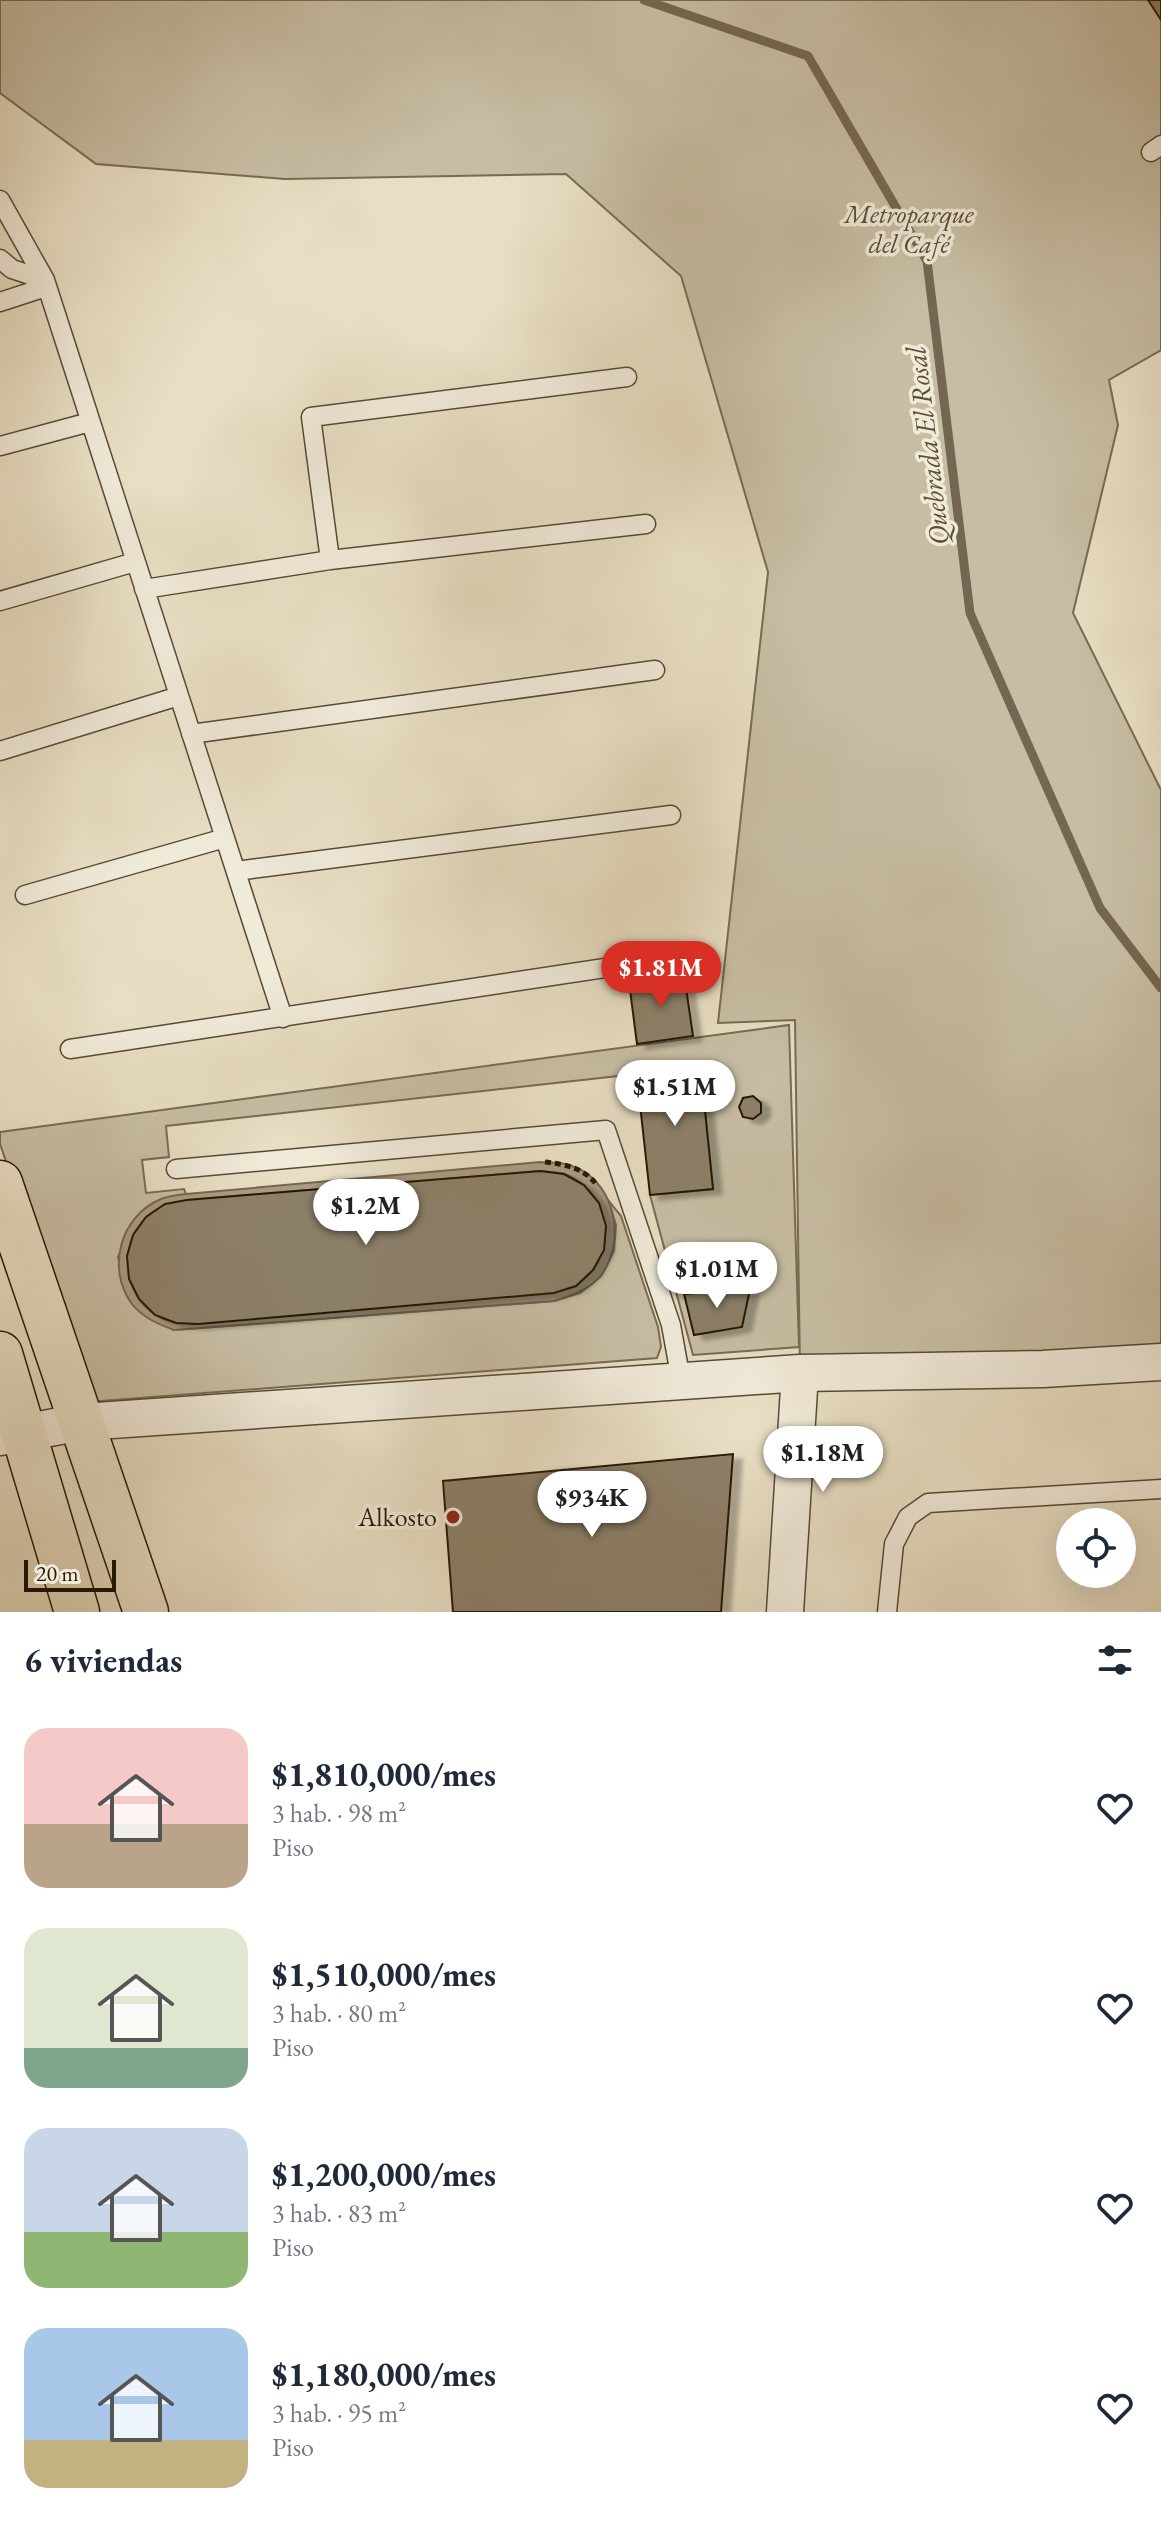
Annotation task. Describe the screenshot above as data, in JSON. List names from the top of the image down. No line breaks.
{"water":["Quebrada El Rosal"],"parks":["Metroparque del Café"],"places":["Alkosto"],"scale_bar":"20 m","page":{"price":["$1.81M","$1.51M","$1.2M","$1.01M","$1.18M","$934K"],"scale":"20 m","heading":"6 viviendas","list":[{"name":"$1,810,000/mes","note":"3 hab. · 98 m² · Piso"},{"name":"$1,510,000/mes","note":"3 hab. · 80 m² · Piso"},{"name":"$1,200,000/mes","note":"3 hab. · 83 m² · Piso"},{"name":"$1,180,000/mes","note":"3 hab. · 95 m² · Piso"}]}}
